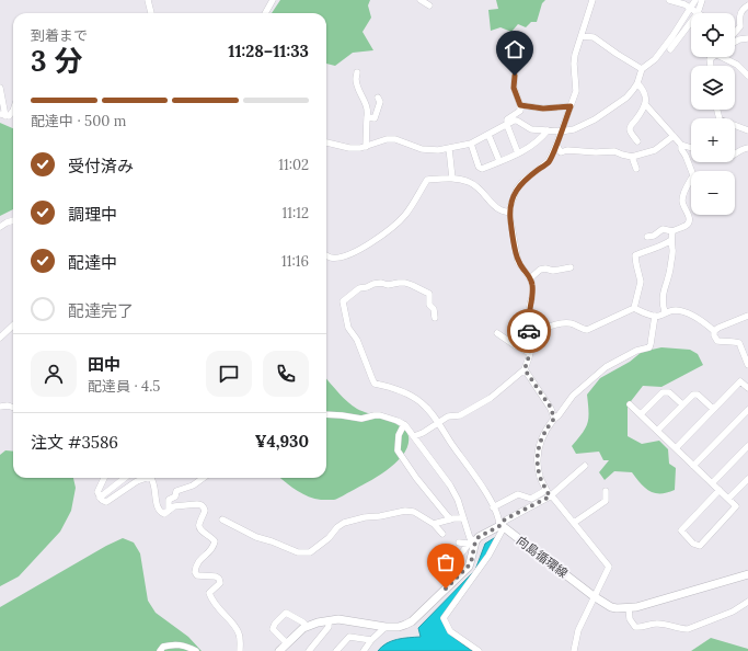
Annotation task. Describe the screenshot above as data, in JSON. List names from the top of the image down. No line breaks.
{"streets":{"main road":["向島循環線"]},"page":{"map_buttons":["+","−"],"heading":["3 分","到着まで","11:28–11:33"],"panel":["田中","配達員 · 4.5","注文 #3586","¥4,930"],"bar":"配達中 · 500 m","list":[["受付済み","11:02"],["調理中","11:12"],["配達中","11:16"],"配達完了"]}}
